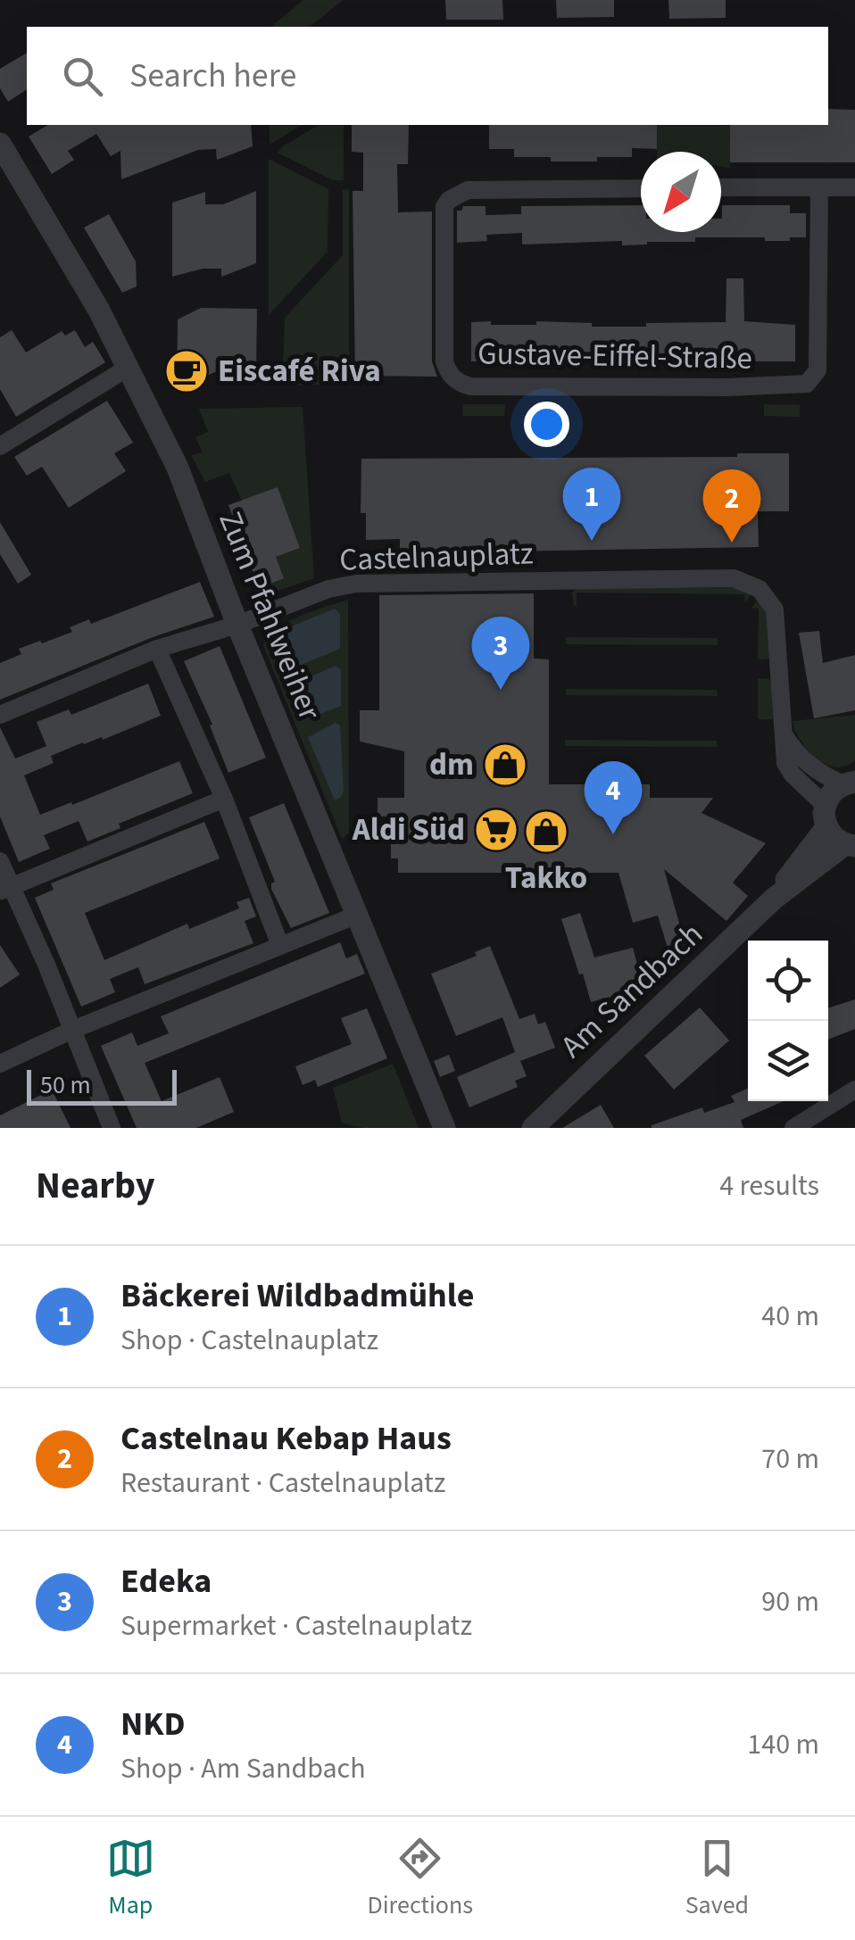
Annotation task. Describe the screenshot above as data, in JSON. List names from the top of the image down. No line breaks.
{"streets":{"street":["Gustave-Eiffel-Straße","Castelnauplatz","Zum Pfahlweiher","Am Sandbach"]},"crossings":[["Castelnauplatz","Zum Pfahlweiher"],["Castelnauplatz","Am Sandbach"]],"places":{"cafe":["Eiscafé Riva"],"shop":["dm","Takko"],"supermarket":["Aldi Süd"]},"scale_bar":"50 m","north":"bottom left","page":{"search":"Search here","pins":["1","2","3","4"],"scale":"50 m","heading":["Nearby","4 results"],"list":[{"mark":"1","name":"Bäckerei Wildbadmühle","note":"Shop · Castelnauplatz","value":"40 m"},{"mark":"2","name":"Castelnau Kebap Haus","note":"Restaurant · Castelnauplatz","value":"70 m"},{"mark":"3","name":"Edeka","note":"Supermarket · Castelnauplatz","value":"90 m"},{"mark":"4","name":"NKD","note":"Shop · Am Sandbach","value":"140 m"}],"nav":["Map","Directions","Saved"]}}
